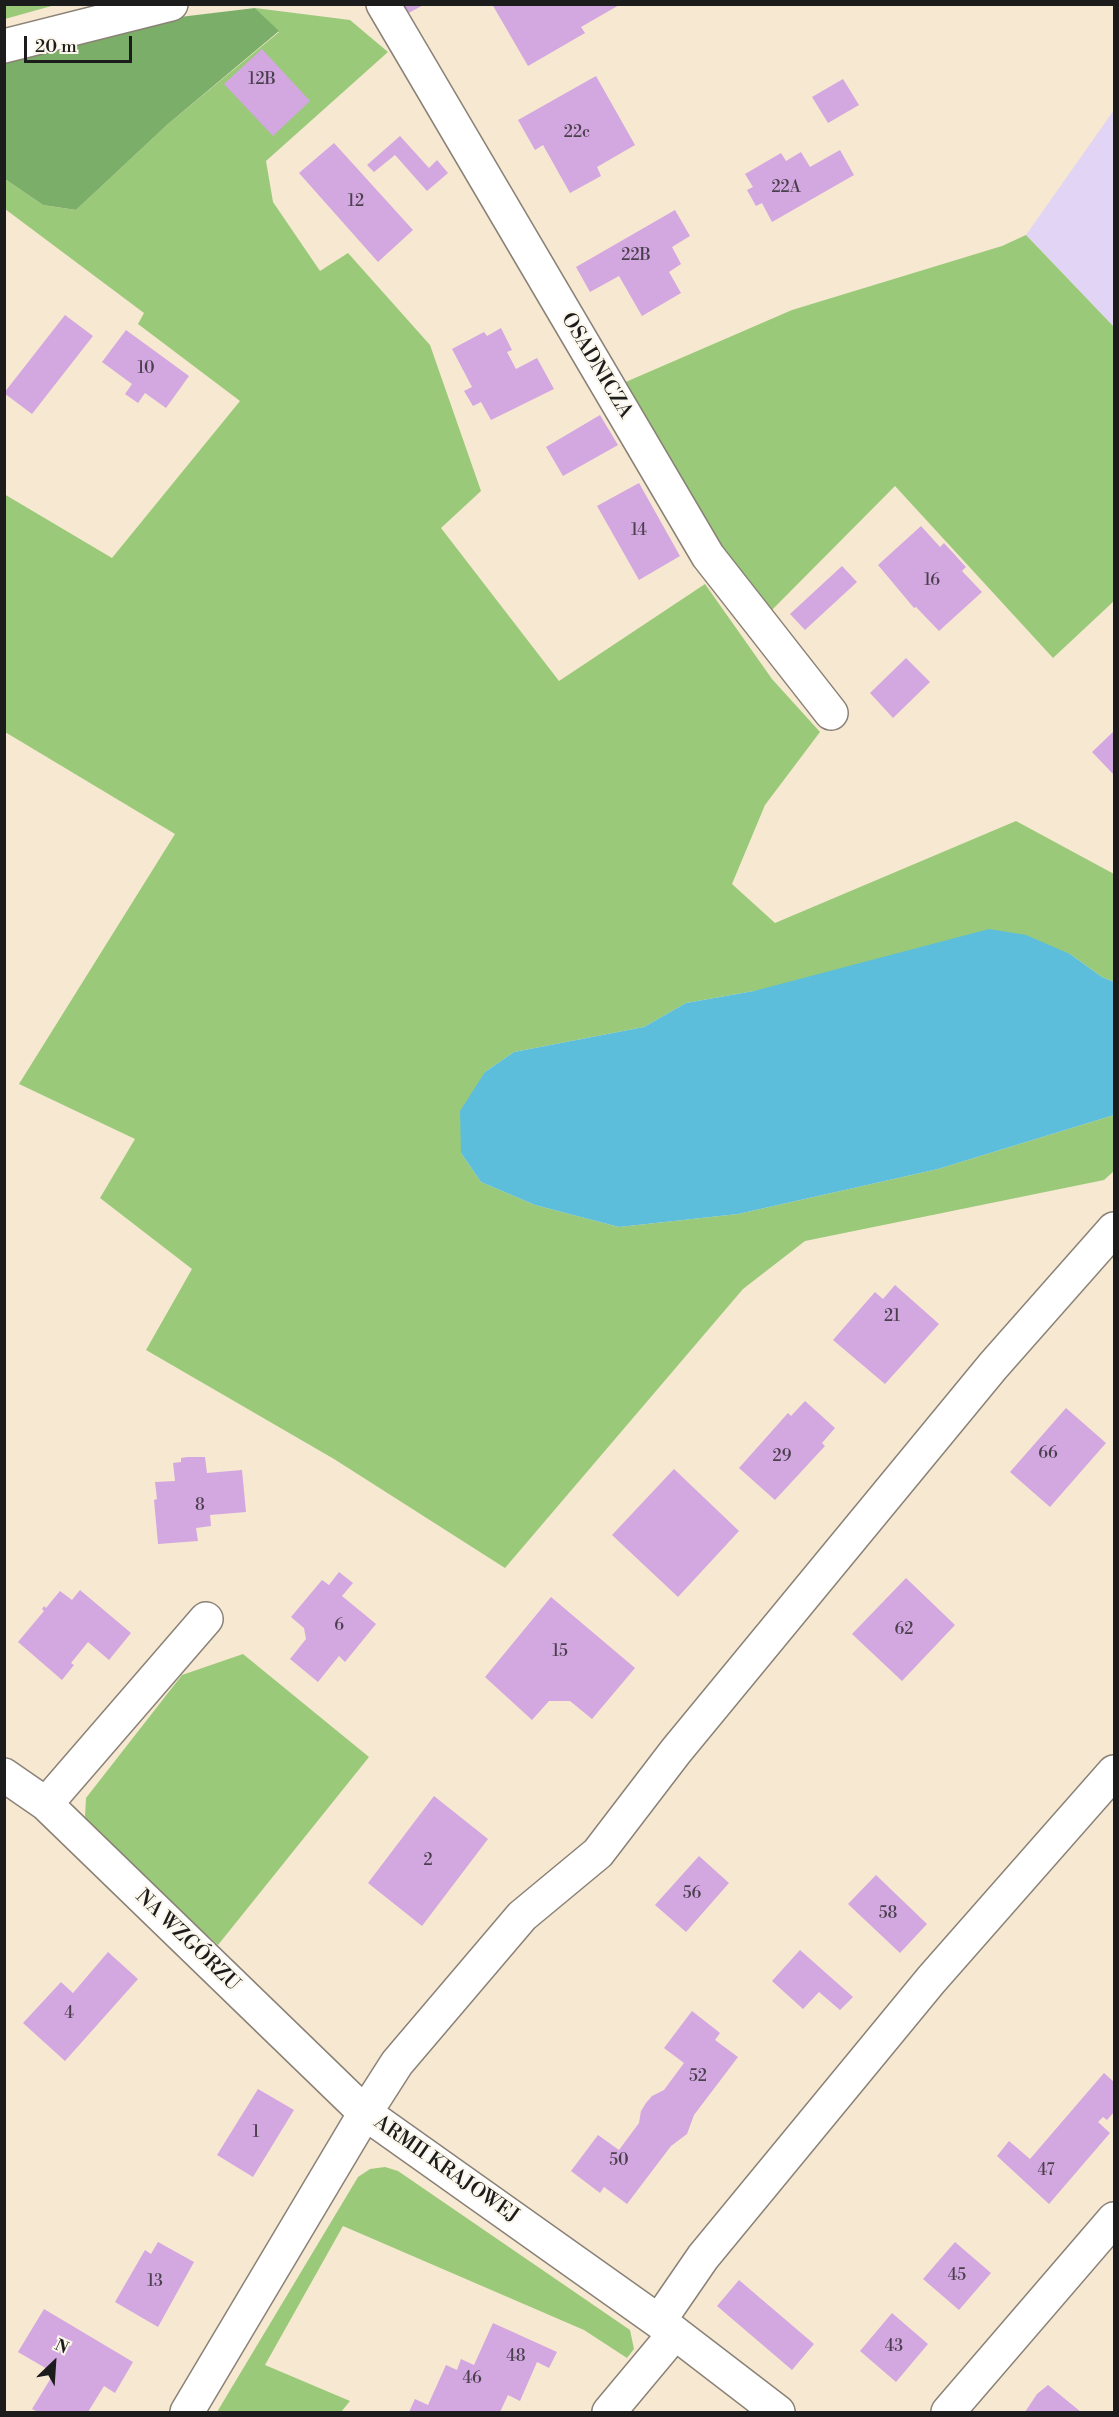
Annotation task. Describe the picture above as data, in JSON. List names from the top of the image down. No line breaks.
{"streets":{"street":["OSADNICZA","NA WZGÓRZU","ARMII KRAJOWEJ"]},"crossings":[["NA WZGÓRZU","ARMII KRAJOWEJ"]],"house_numbers":["12B","22c","22A","12","22B","10","14","16","21","66","29","8","6","62","15","2","56","58","4","52","1","50","47","45","13","43","48","46"],"scale_bar":"20 m","north":"top right"}
